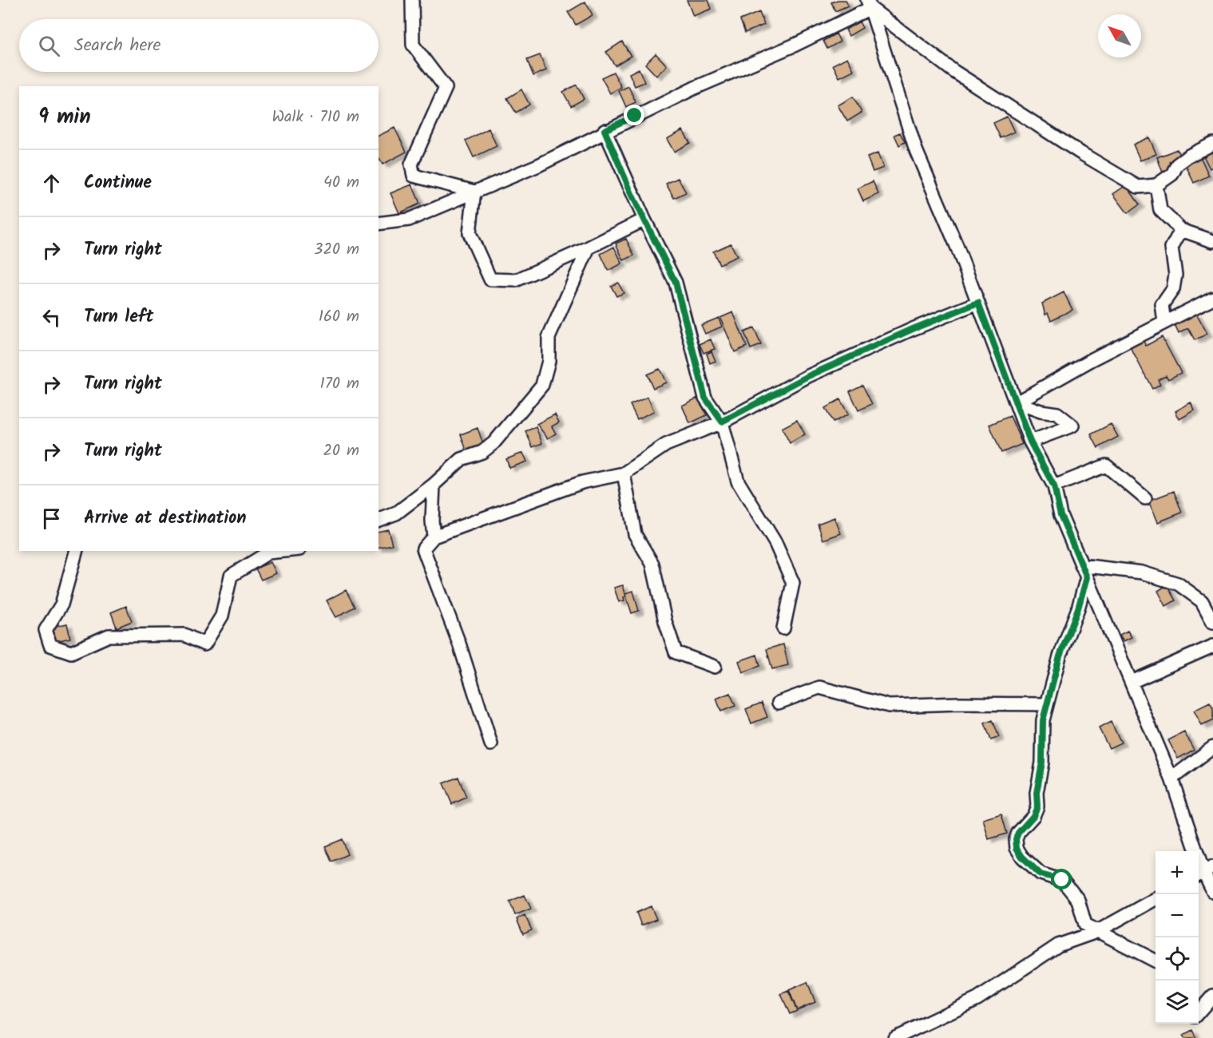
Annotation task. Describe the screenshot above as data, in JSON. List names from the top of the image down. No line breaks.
{"north":"top left","page":{"search":"Search here","heading":["9 min","Walk · 710 m"],"list":[["Continue","40 m"],["Turn right","320 m"],["Turn left","160 m"],["Turn right","170 m"],["Turn right","20 m"],"Arrive at destination"],"map_buttons":["+","−"]}}
